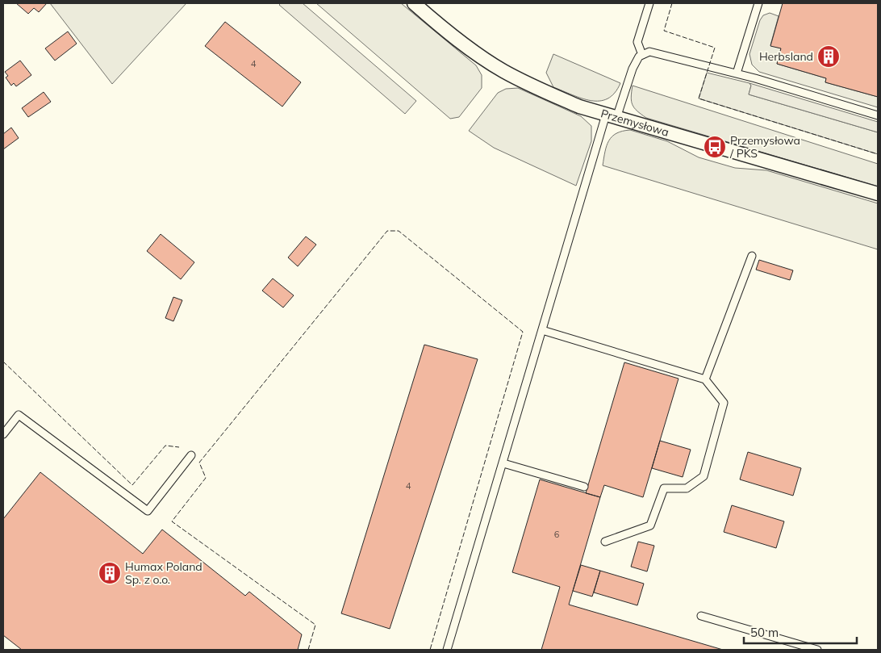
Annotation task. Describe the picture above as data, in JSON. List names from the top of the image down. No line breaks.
{"streets":{"street":["Przemysłowa"]},"places":{"building":["Herbsland","Humax Poland Sp. z o.o."],"bus stop":["Przemysłowa / PKS"]},"house_numbers":["4","4","6"],"scale_bar":"50 m"}
